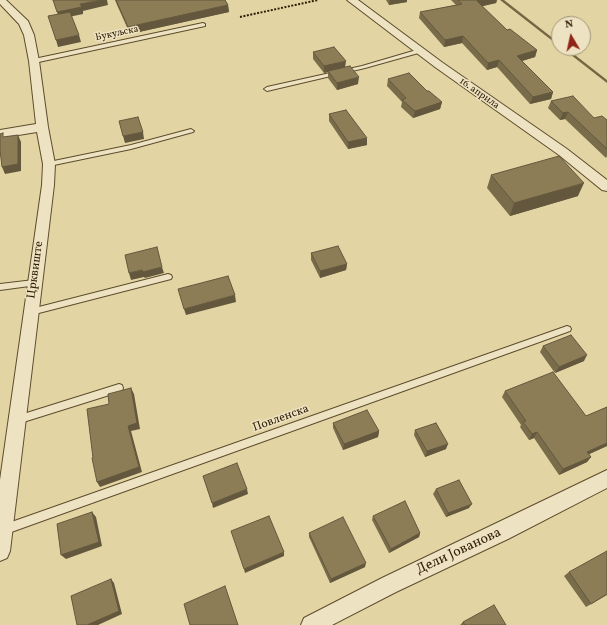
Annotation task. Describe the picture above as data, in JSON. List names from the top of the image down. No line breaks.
{"streets":{"street":["16. априла","Црквиште","Дели Јованова"],"lane":["Букуљска","Повленска"]},"crossings":[["Букуљска","Црквиште"],["Црквиште","Повленска"]],"north":"top"}
